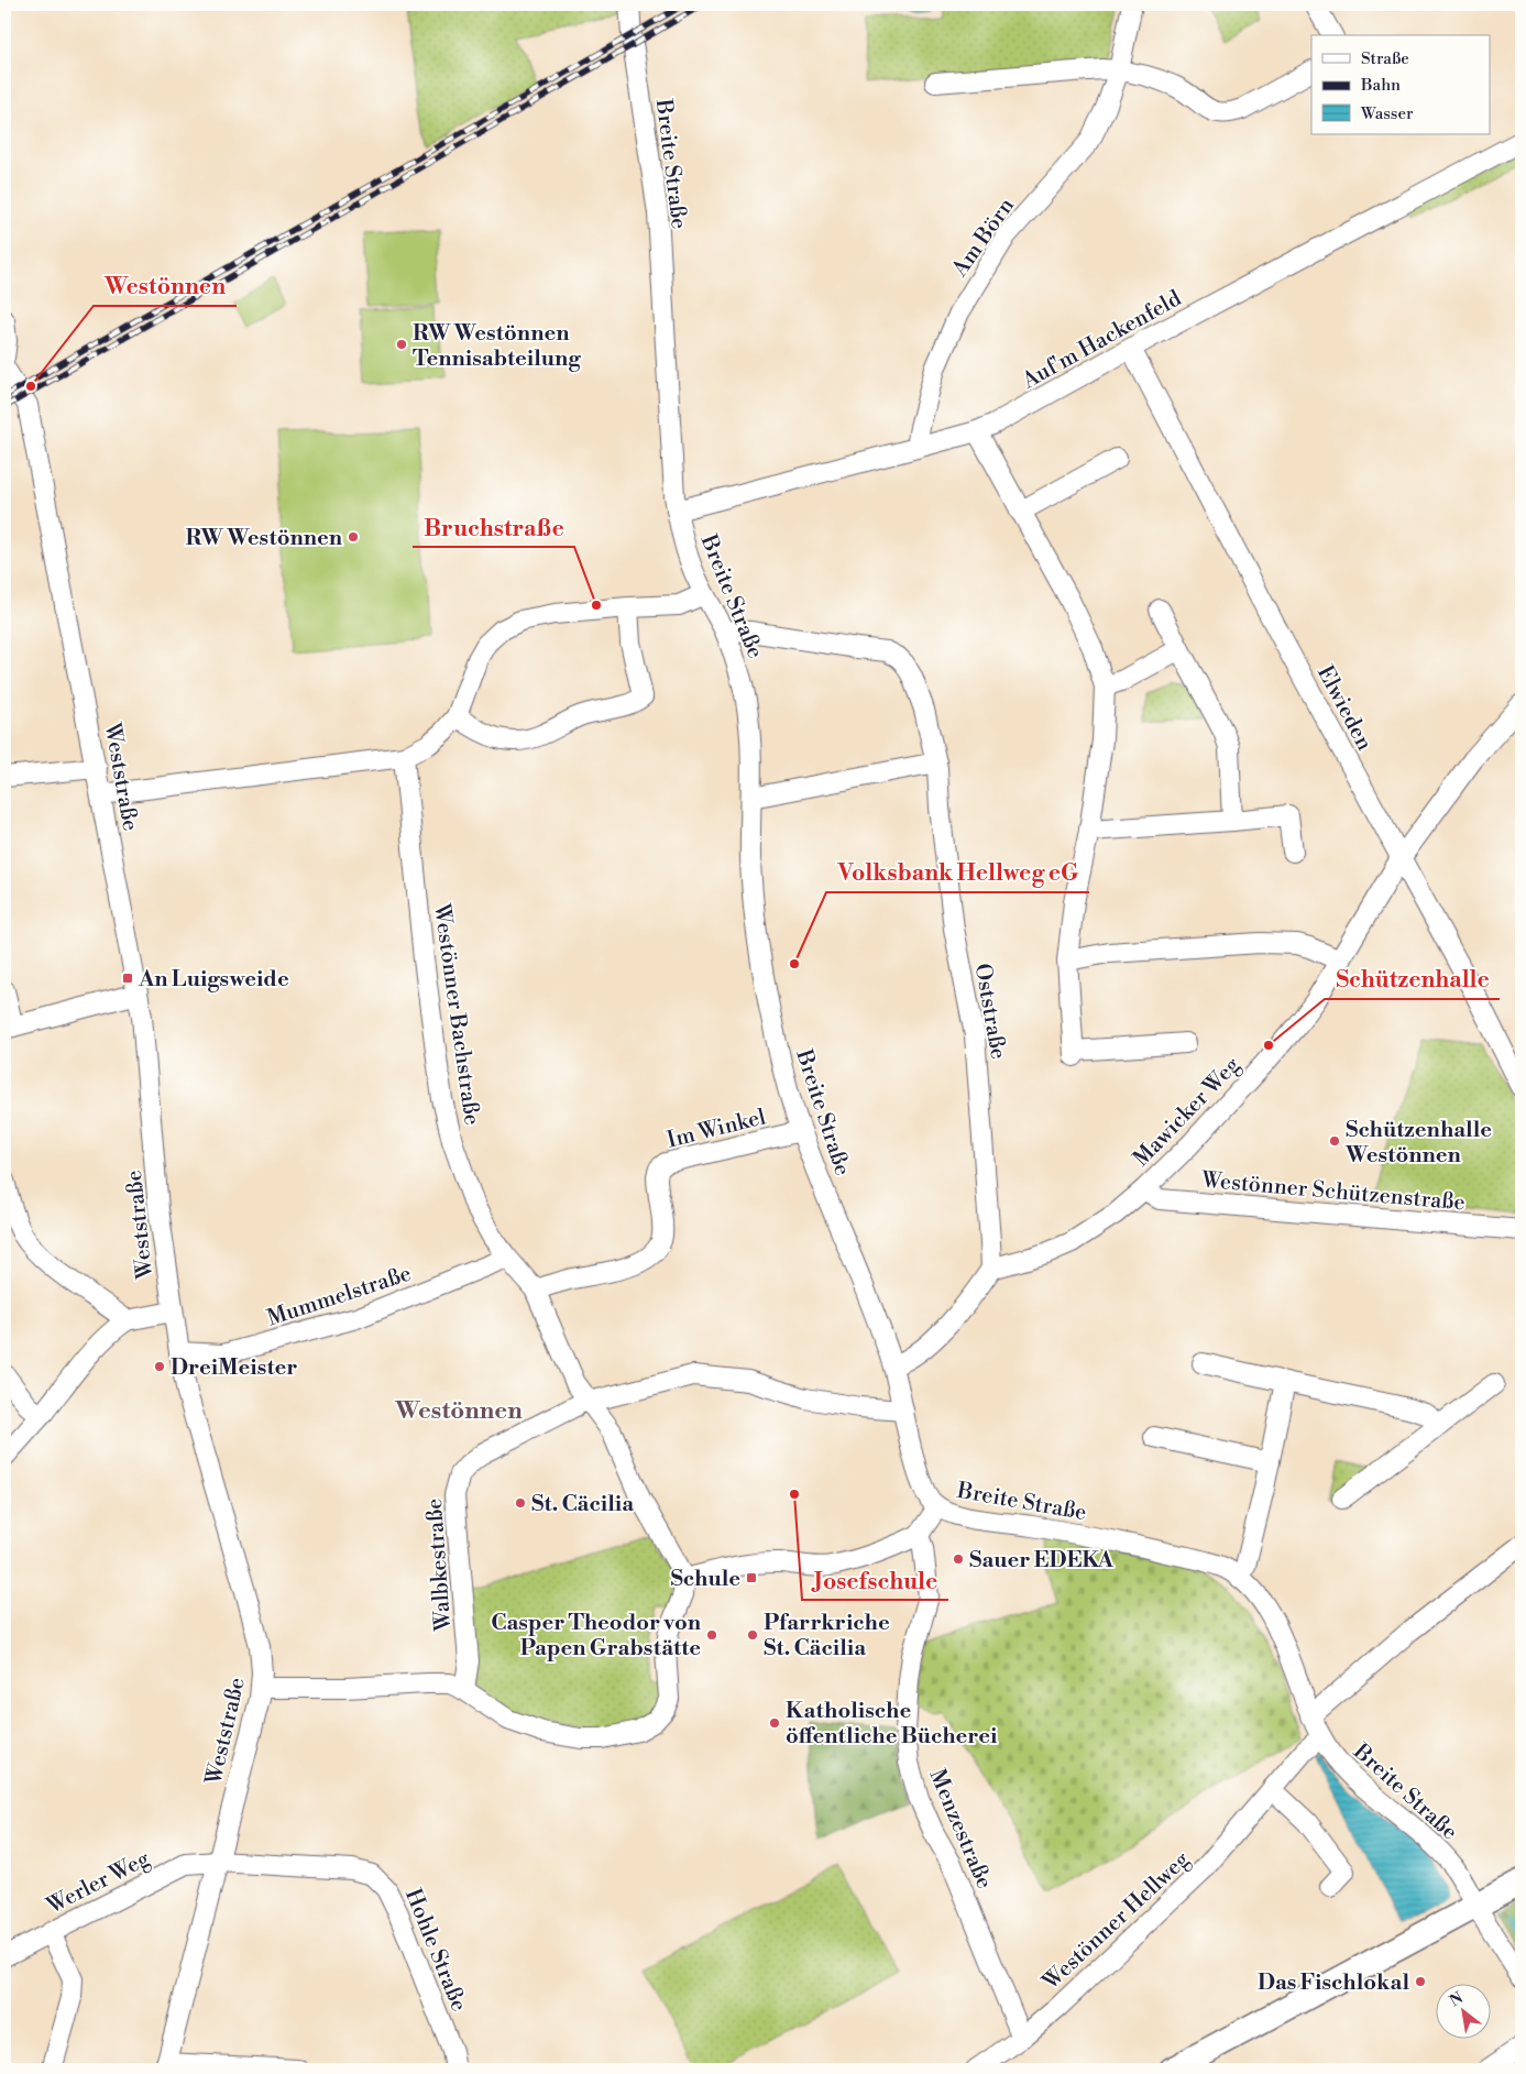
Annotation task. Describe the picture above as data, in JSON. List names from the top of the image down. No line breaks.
{"streets":{"street":["Breite Straße","Am Börn","Auf'm Hackenfeld","Elwieden","Weststraße","Oststraße","Westönner Bachstraße","Mawicker Weg","Im Winkel","Westönner Schützenstraße","Mummelstraße","Walbkestraße","Menzestraße","Werler Weg","Westönner Hellweg","Hohle Straße"]},"crossings":[["Breite Straße","Auf'm Hackenfeld"],["Breite Straße","Oststraße"],["Breite Straße","Im Winkel"],["Breite Straße","Walbkestraße"],["Breite Straße","Westönner Hellweg"],["Am Börn","Auf'm Hackenfeld"],["Auf'm Hackenfeld","Elwieden"],["Elwieden","Mawicker Weg"],["Weststraße","Mummelstraße"],["Weststraße","Werler Weg"],["Weststraße","Hohle Straße"],["Oststraße","Mawicker Weg"],["Westönner Bachstraße","Im Winkel"],["Westönner Bachstraße","Mummelstraße"],["Westönner Bachstraße","Walbkestraße"],["Mawicker Weg","Westönner Schützenstraße"],["Menzestraße","Westönner Hellweg"],["Werler Weg","Hohle Straße"]],"districts":["Westönnen"],"places":{"other":["RW Westönnen Tennisabteilung","Westönnen","RW Westönnen","Bruchstraße","Volksbank Hellweg eG","Schützenhalle","Schützenhalle Westönnen","DreiMeister","Josefschule","St. Cäcilia","Sauer EDEKA","Casper Theodor von Papen Grabstätte","Pfarrkriche St. Cäcilia","Katholische öffentliche Bücherei","Das Fischlokal"],"transit":["An Luigsweide","Schule"]},"legend":["Straße","Bahn","Wasser"],"north":"top left"}
